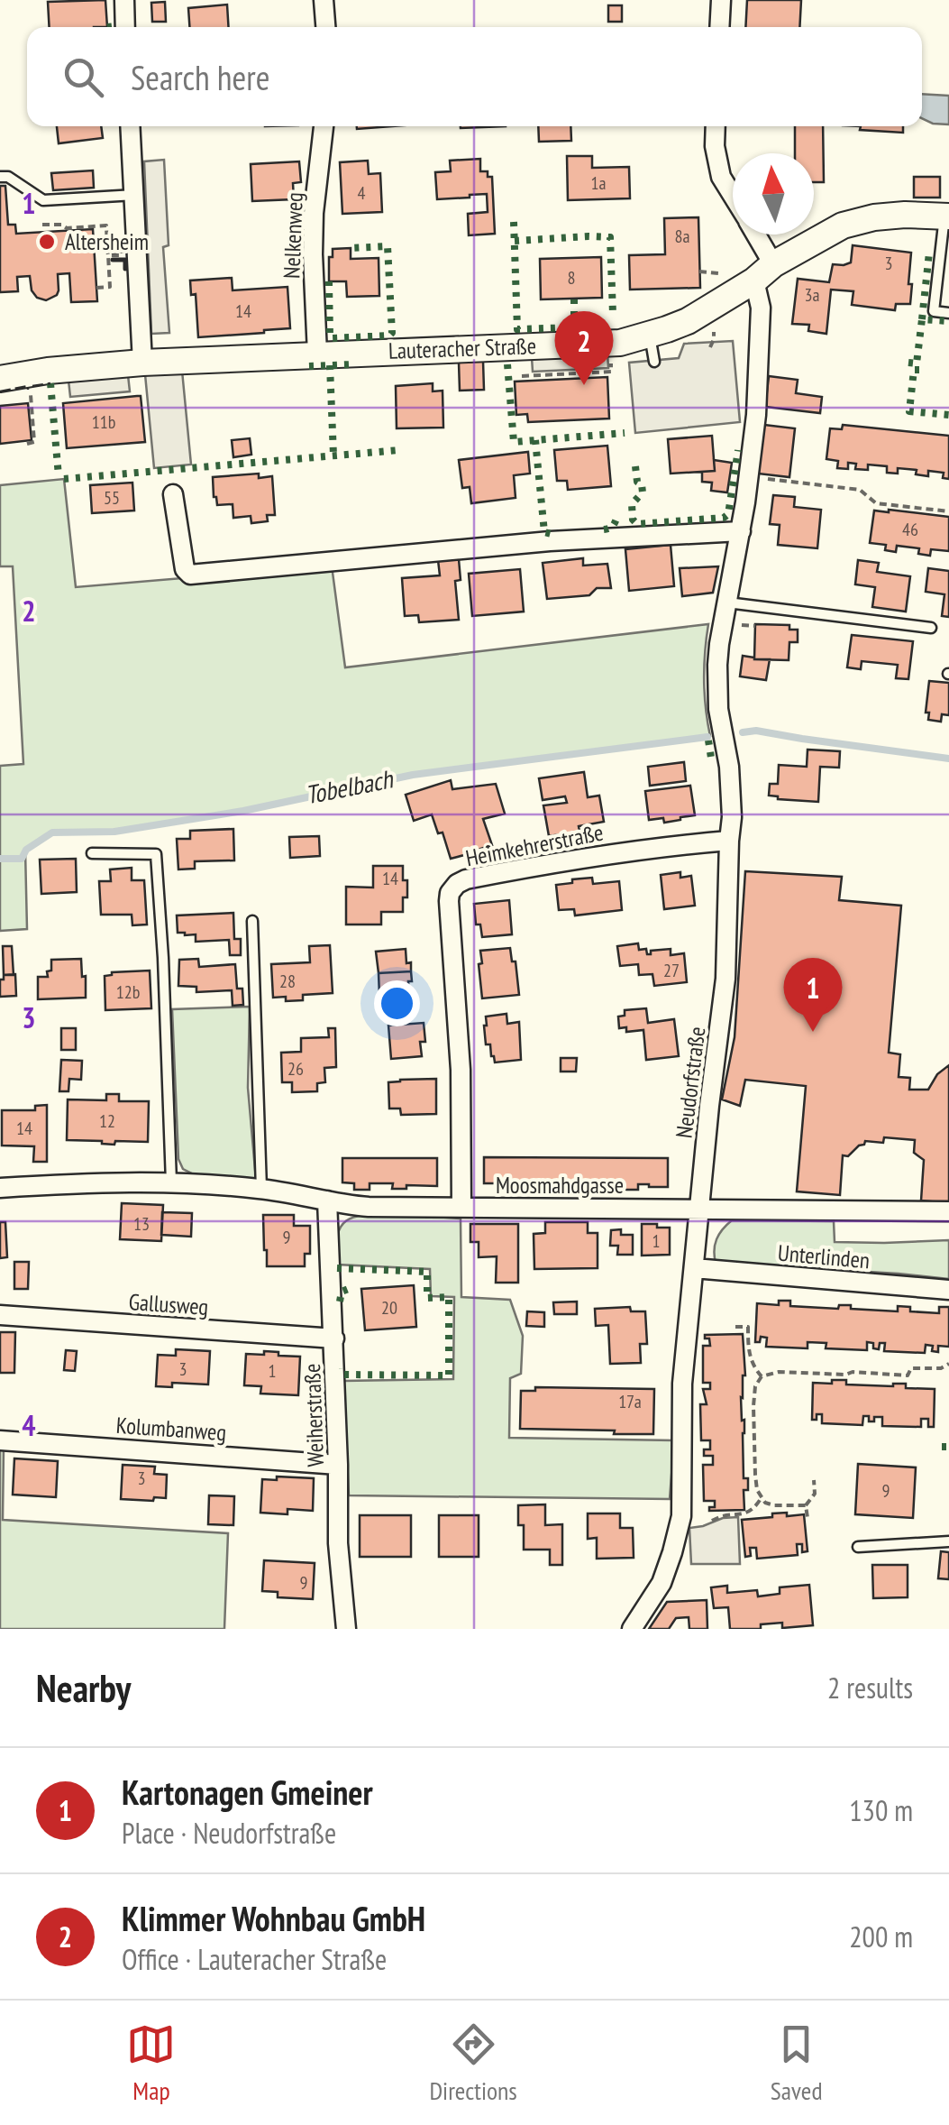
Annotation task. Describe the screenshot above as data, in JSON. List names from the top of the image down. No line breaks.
{"streets":{"street":["Nelkenweg","Lauteracher Straße","Heimkehrerstraße","Neudorfstraße","Moosmahdgasse","Unterlinden","Gallusweg","Weiherstraße","Kolumbanweg"]},"crossings":[["Nelkenweg","Lauteracher Straße"],["Lauteracher Straße","Neudorfstraße"],["Heimkehrerstraße","Neudorfstraße"],["Heimkehrerstraße","Moosmahdgasse"],["Neudorfstraße","Moosmahdgasse"],["Neudorfstraße","Unterlinden"],["Moosmahdgasse","Weiherstraße"],["Gallusweg","Weiherstraße"],["Weiherstraße","Kolumbanweg"]],"water":["Tobelbach"],"places":["Altersheim"],"house_numbers":["1a","4","8a","3","8","3a","14","11b","55","46","14","27","28","12b","26","12","14","13","9","1","20","3","1","17a","3","9","9"],"north":"top","page":{"search":"Search here","pins":["2","1"],"heading":["Nearby","2 results"],"list":[{"mark":"1","name":"Kartonagen Gmeiner","note":"Place · Neudorfstraße","value":"130 m"},{"mark":"2","name":"Klimmer Wohnbau GmbH","note":"Office · Lauteracher Straße","value":"200 m"}],"nav":["Map","Directions","Saved"]},"grid":{"rows":["1","2","3","4"]}}
